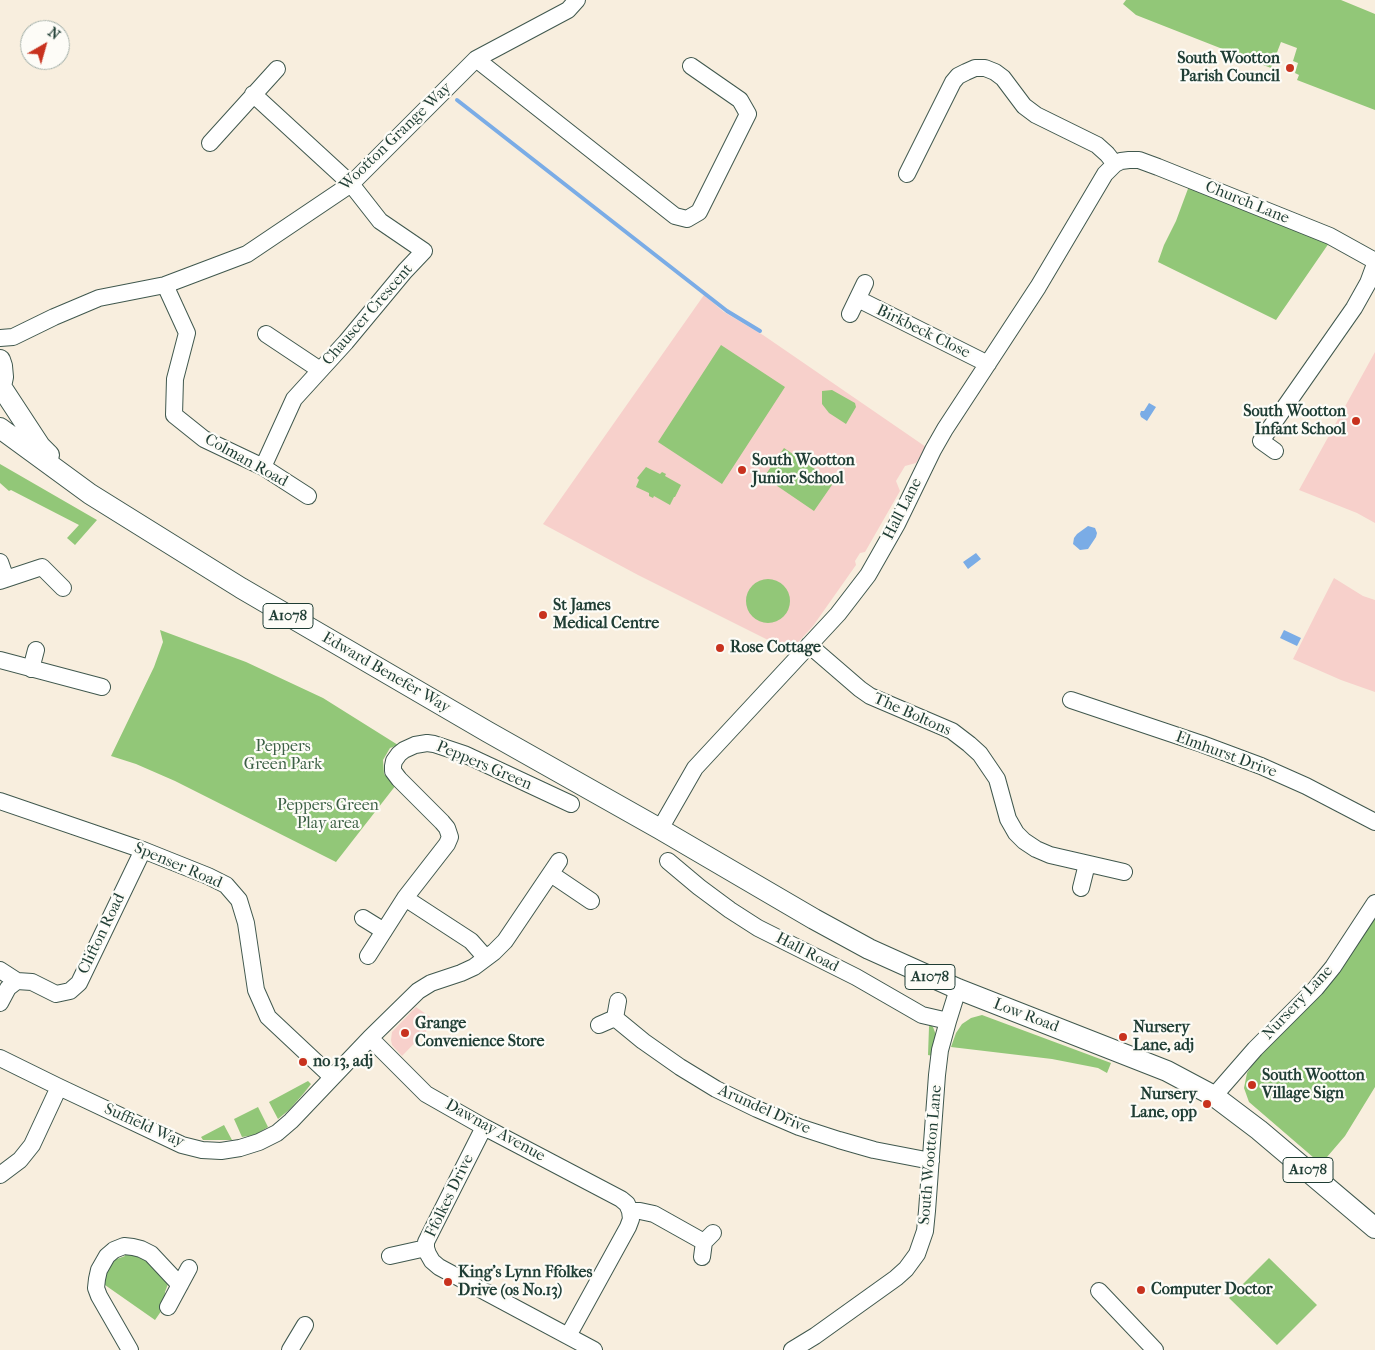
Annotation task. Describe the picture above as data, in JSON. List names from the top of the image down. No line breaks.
{"streets":{"main road":["A1078","Edward Benefer Way","Low Road"],"street":["Wootton Grange Way","Church Lane","Chauscer Crescent","Birkbeck Close","Colman Road","Hall Lane","The Boltons","Elmhurst Drive","Peppers Green","Spenser Road","Clifton Road","Hall Road","Nursery Lane","Arundel Drive","Suffield Way","Dawnay Avenue","South Wootton Lane","Ffolkes Drive"]},"crossings":[["Wootton Grange Way","Chauscer Crescent"],["Wootton Grange Way","Colman Road"],["Wootton Grange Way","Edward Benefer Way"],["Church Lane","Hall Lane"],["Chauscer Crescent","Colman Road"],["Birkbeck Close","Hall Lane"],["Hall Lane","Edward Benefer Way"],["Hall Lane","The Boltons"],["Hall Lane","Low Road"],["Edward Benefer Way","Low Road"],["Spenser Road","Clifton Road"],["Spenser Road","Suffield Way"],["Hall Road","South Wootton Lane"],["Nursery Lane","Low Road"],["Low Road","South Wootton Lane"],["Arundel Drive","South Wootton Lane"],["Dawnay Avenue","Ffolkes Drive"]],"parks":["Peppers Green Park","Peppers Green Play area"],"places":["South Wootton Parish Council","South Wootton Infant School","South Wootton Junior School","St James Medical Centre","Rose Cottage","Grange Convenience Store","Nursery Lane, adj","no 13, adj","South Wootton Village Sign","Nursery Lane, opp","King’s Lynn Ffolkes Drive (os No.13)","Computer Doctor"],"north":"top right"}
